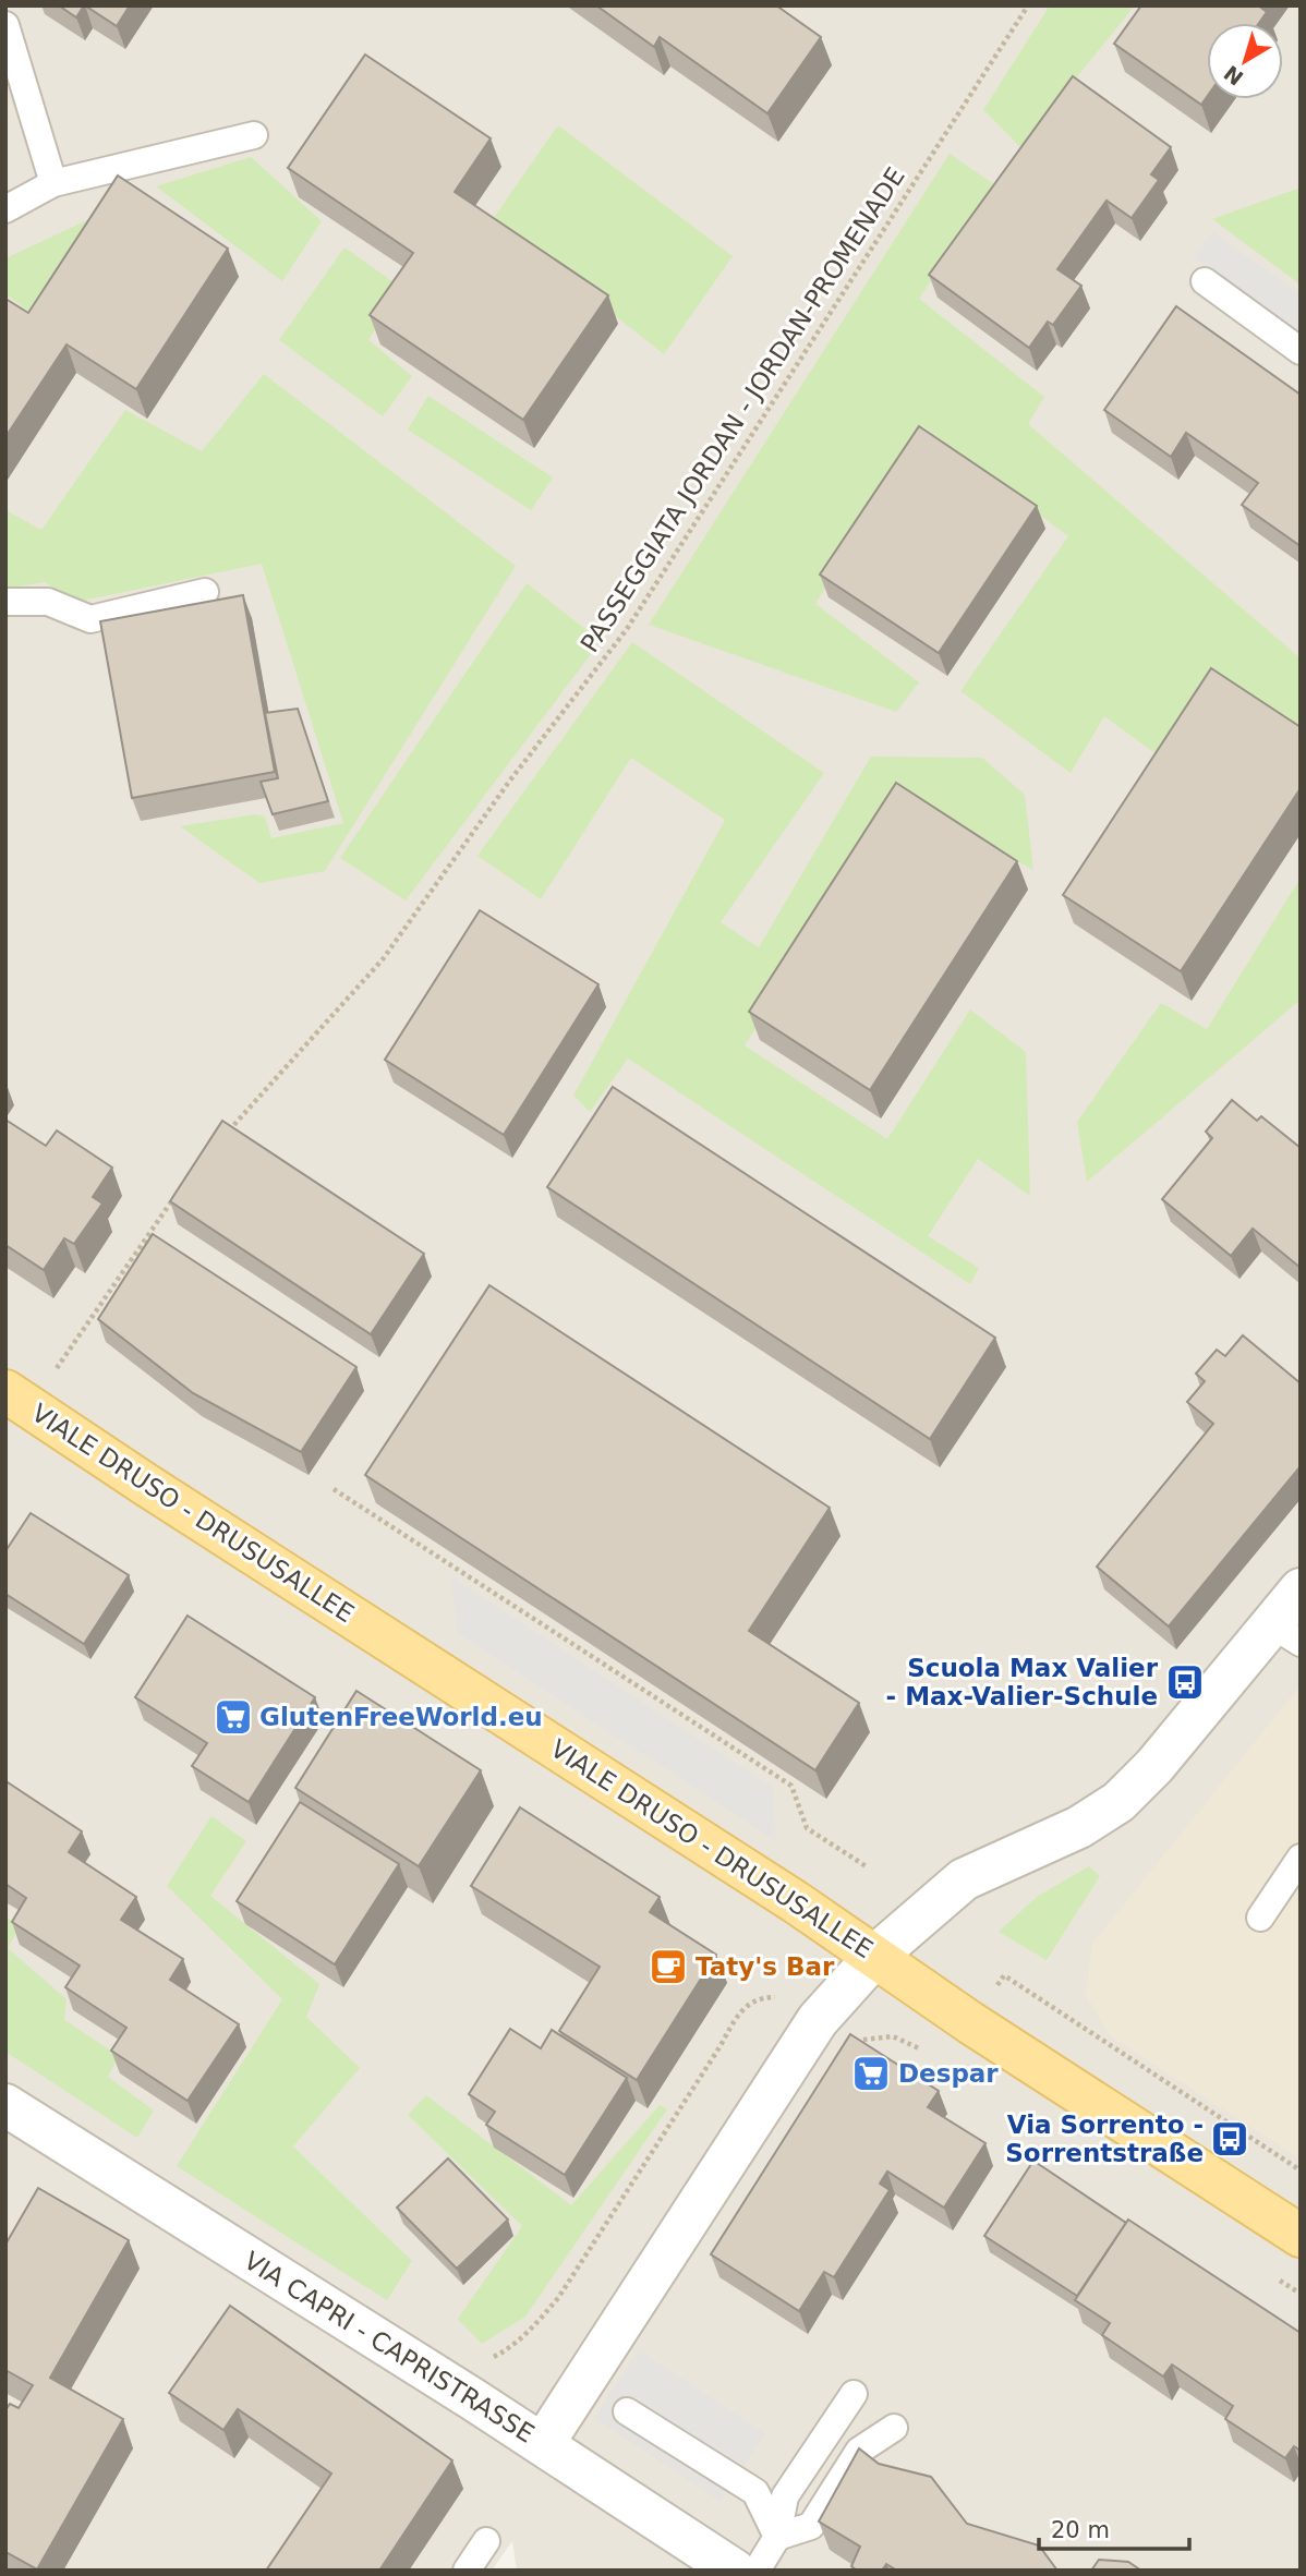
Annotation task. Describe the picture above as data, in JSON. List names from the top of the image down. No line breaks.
{"streets":{"main road":["VIALE DRUSO - DRUSUSALLEE"],"street":["VIA CAPRI - CAPRISTRASSE"],"path":["PASSEGGIATA JORDAN - JORDAN-PROMENADE"]},"crossings":[["VIALE DRUSO - DRUSUSALLEE","VIA CAPRI - CAPRISTRASSE"]],"places":{"bus stop":["Scuola Max Valier - Max-Valier-Schule","Via Sorrento - Sorrentstraße"],"supermarket":["GlutenFreeWorld.eu","Despar"],"cafe":["Taty's Bar"]},"scale_bar":"20 m","north":"bottom left"}
